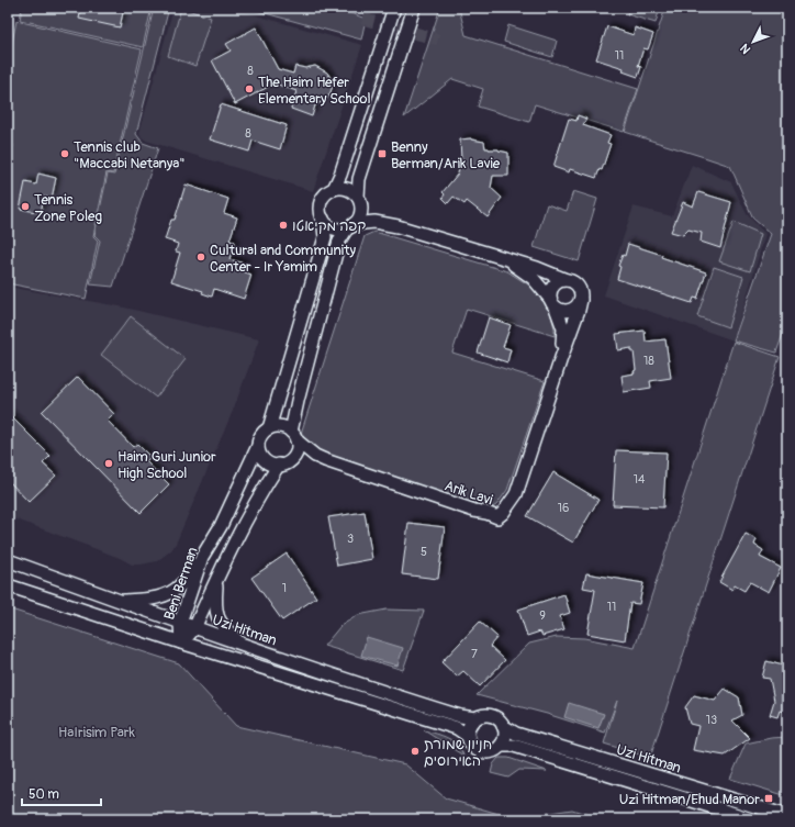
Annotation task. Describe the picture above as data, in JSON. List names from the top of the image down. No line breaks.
{"streets":{"street":["Arik Lavi","Beni Berman","Uzi Hitman"]},"crossings":[["Arik Lavi","Beni Berman"],["Beni Berman","Uzi Hitman"]],"parks":["HaIrisim Park"],"places":{"other":["The Haim Hefer Elementary School","Tennis club \"Maccabi Netanya\"","Tennis Zone Poleg","קפה מקיאטו","Cultural and Community Center - Ir Yamim","Haim Guri Junior High School","חניון שמורת האירוסים"],"transit":["Benny Berman/Arik Lavie","Uzi Hitman/Ehud Manor"]},"house_numbers":["11","8","8","18","14","16","3","5","1","11","9","7","13"],"scale_bar":"50 m","north":"bottom left"}
